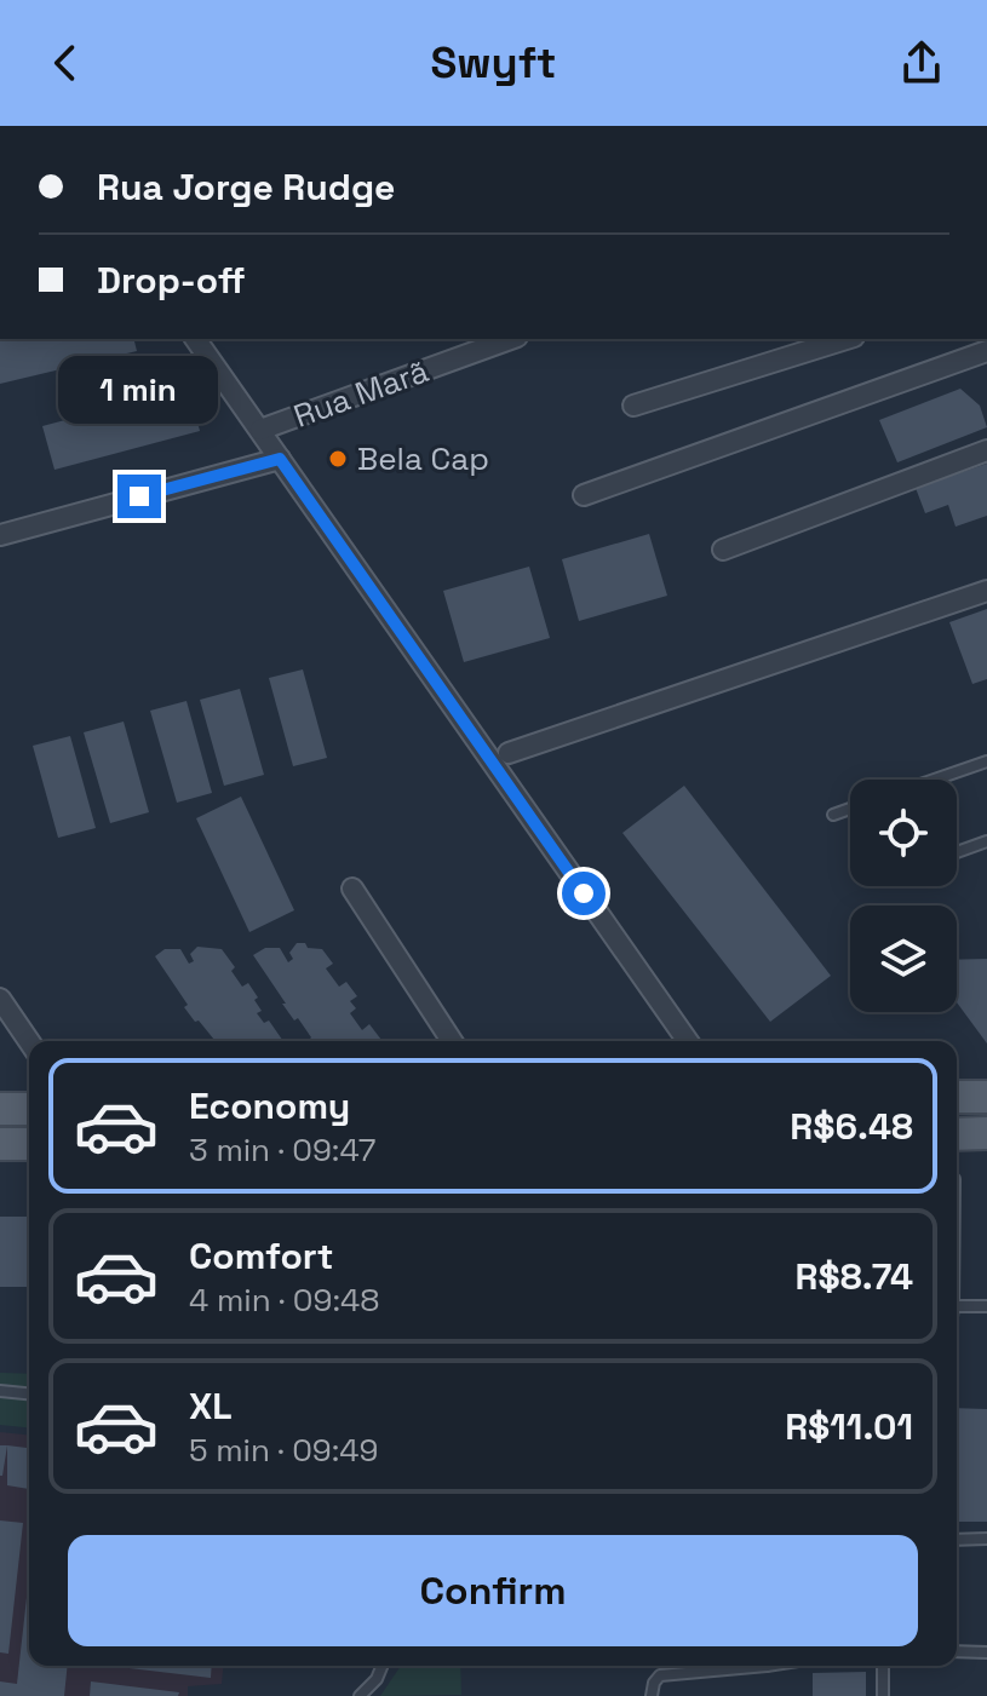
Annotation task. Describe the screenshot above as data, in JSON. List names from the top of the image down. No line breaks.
{"streets":{"street":["Rua Marã"]},"places":["Bela Cap"],"page":{"header":"Swyft","banner":["Rua Jorge Rudge","Drop-off"],"bubble":"1 min","list":[{"name":"Economy","note":"3 min · 09:47","value":"R$6.48"},{"name":"Comfort","note":"4 min · 09:48","value":"R$8.74"},{"name":"XL","note":"5 min · 09:49","value":"R$11.01"}],"buttons":"Confirm"}}
